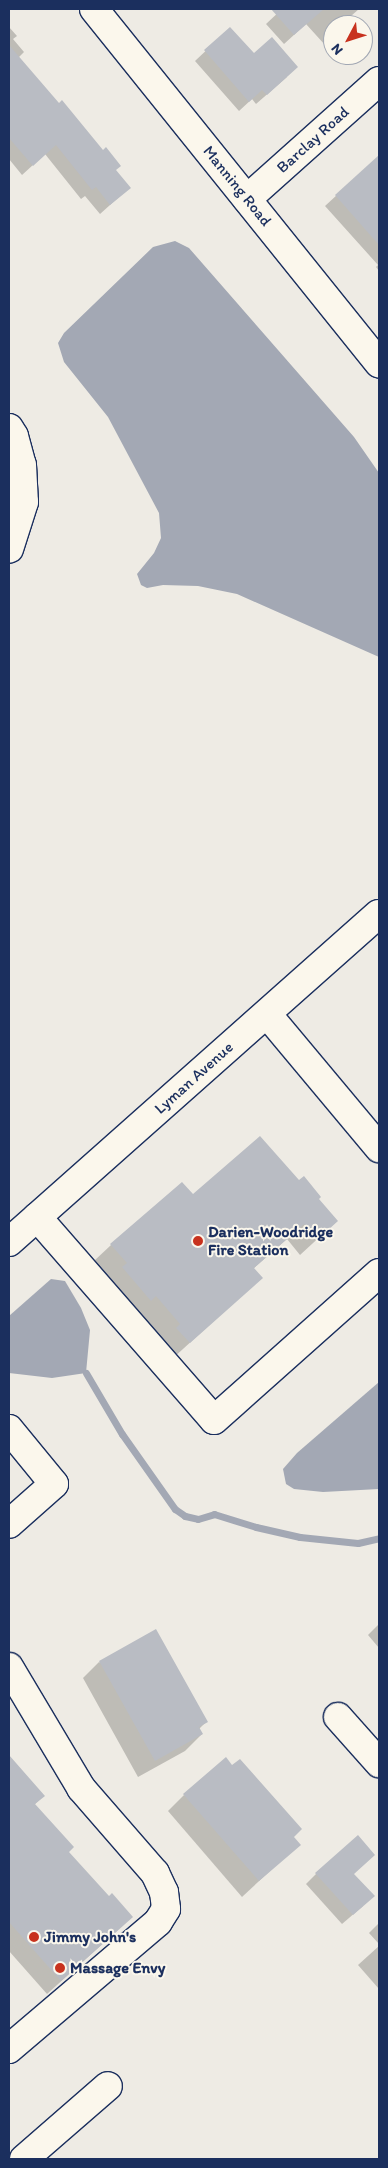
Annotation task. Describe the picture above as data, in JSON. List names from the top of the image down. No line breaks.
{"streets":{"street":["Barclay Road","Manning Road","Lyman Avenue"]},"crossings":[["Barclay Road","Manning Road"]],"places":["Darien-Woodridge Fire Station","Jimmy John's","Massage Envy"],"north":"bottom left"}
